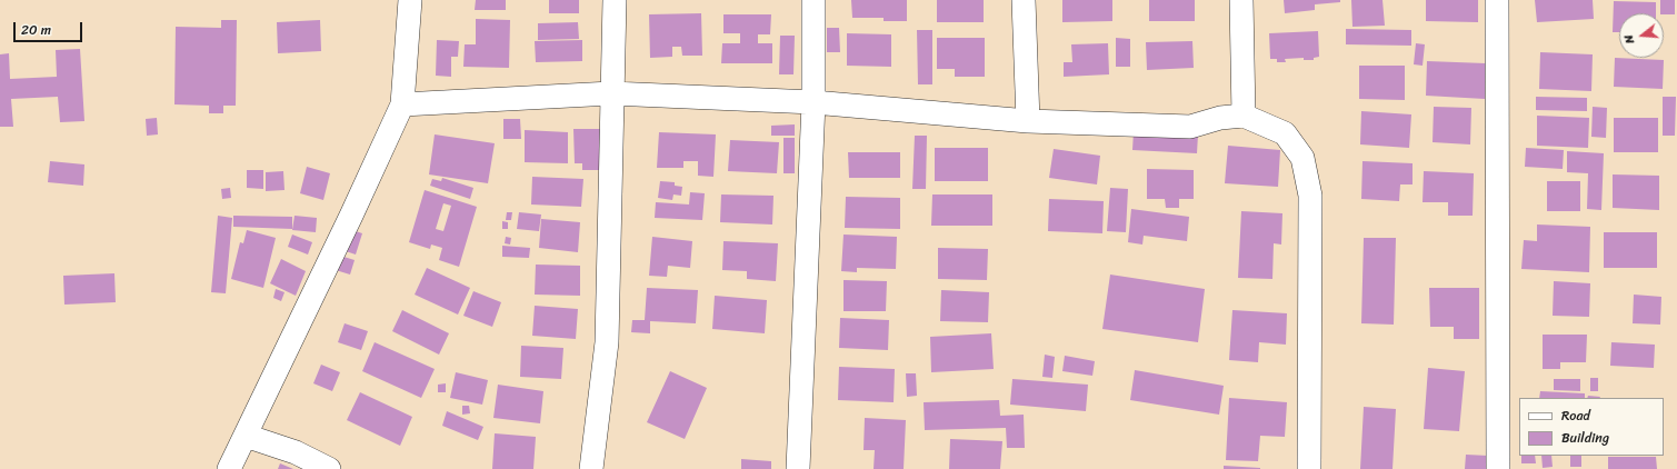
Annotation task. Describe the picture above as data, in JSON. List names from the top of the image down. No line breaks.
{"legend":["Road","Building"],"scale_bar":"20 m","north":"left"}
